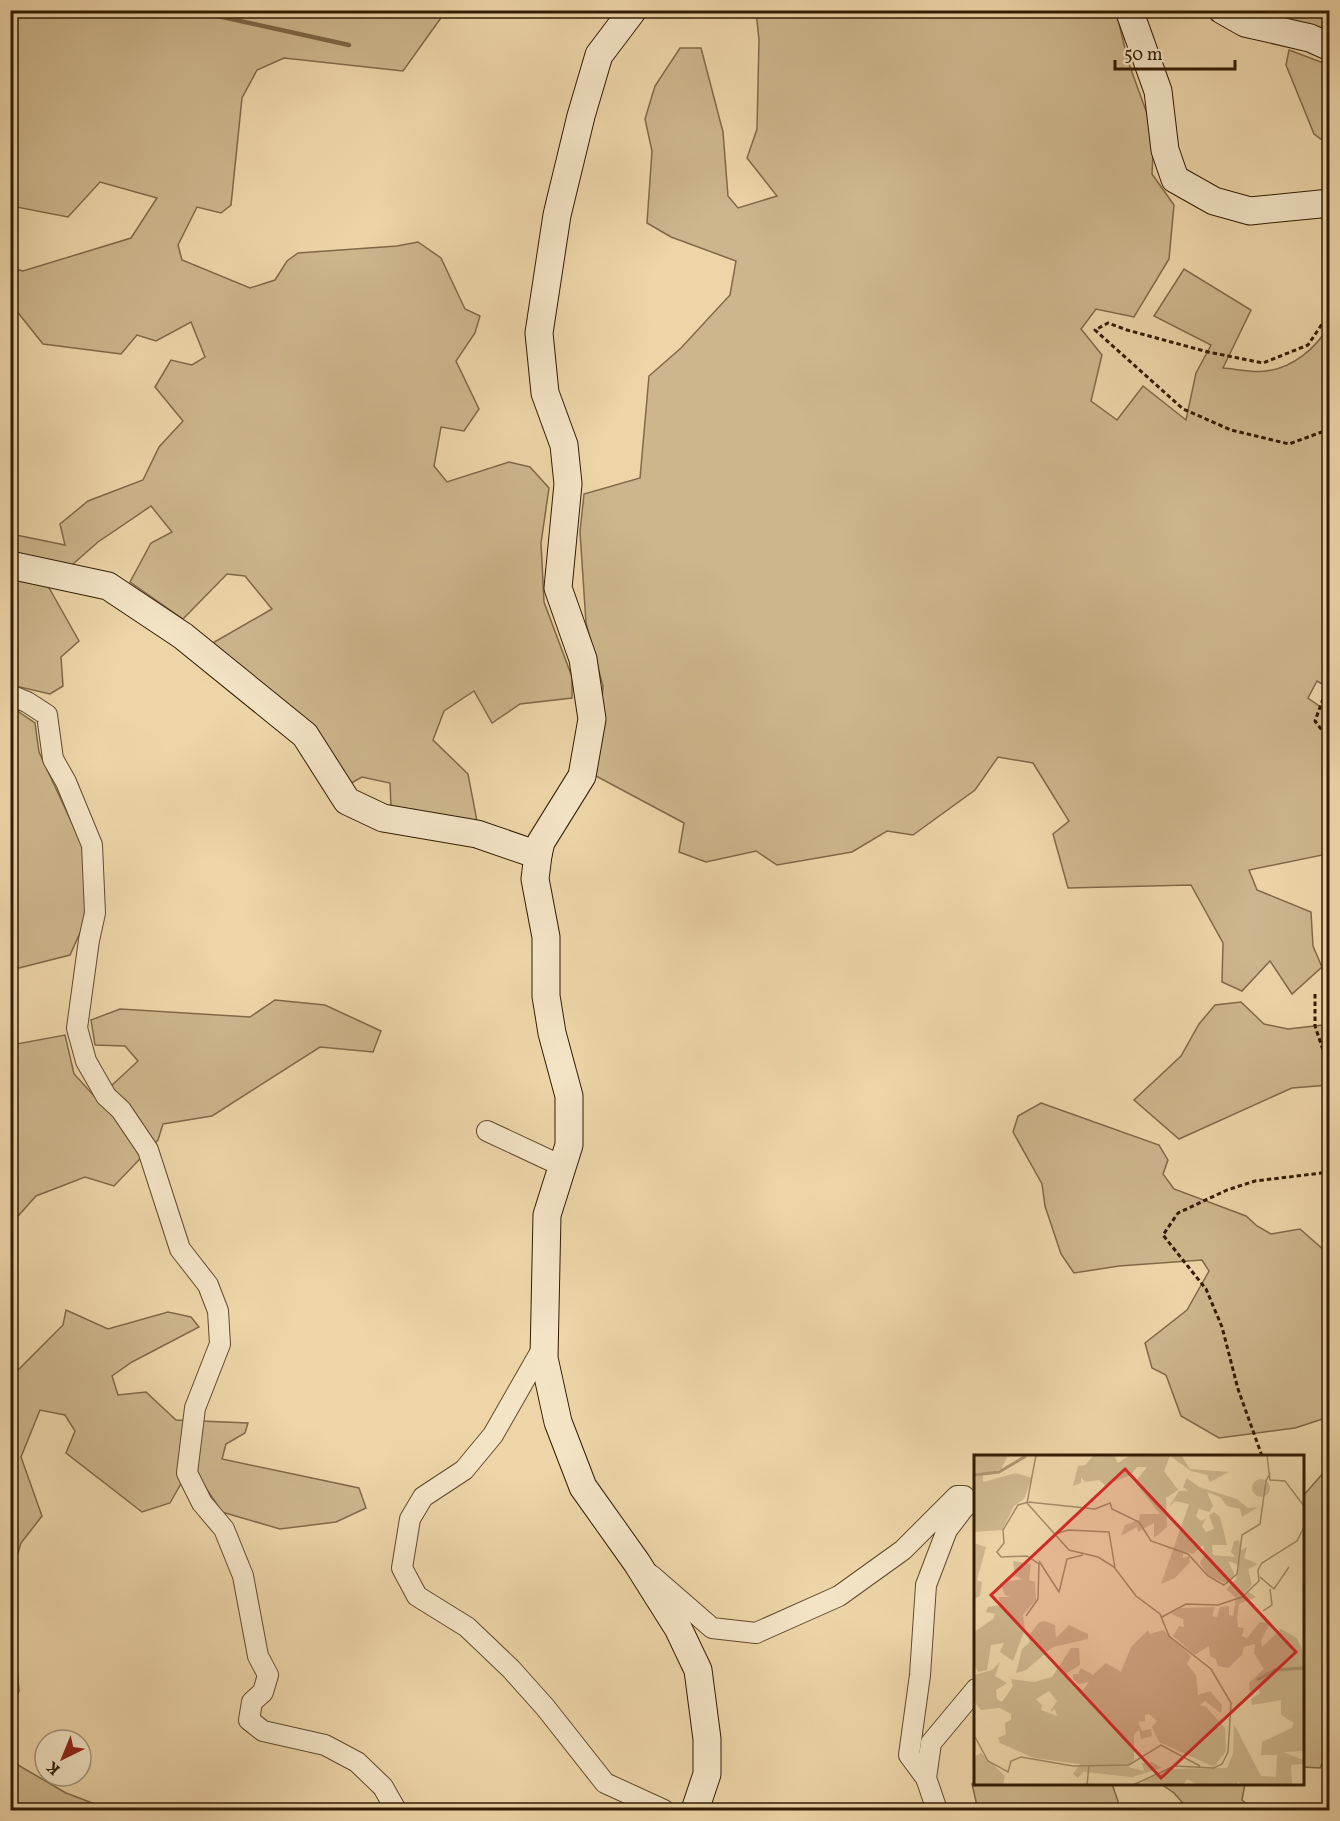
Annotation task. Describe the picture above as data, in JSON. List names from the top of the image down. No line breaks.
{"scale_bar":"50 m","north":"bottom left"}
